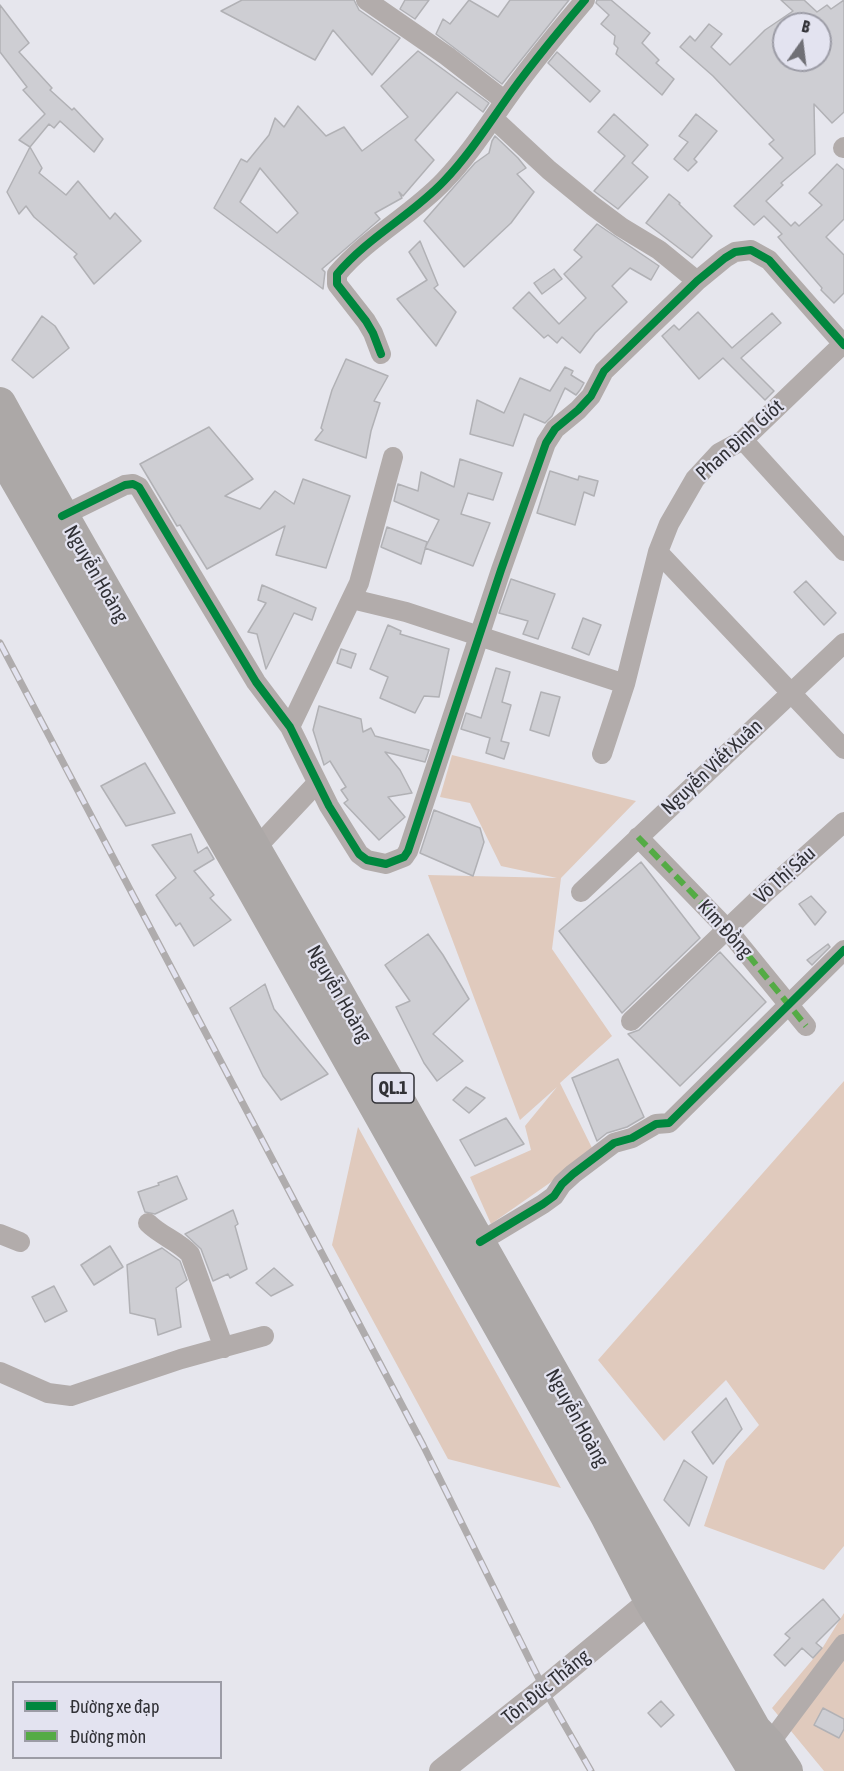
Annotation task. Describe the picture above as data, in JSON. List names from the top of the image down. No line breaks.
{"streets":{"highway":["Nguyễn Hoàng","QL.1"],"street":["Phan Đình Giót","Nguyễn Viết Xuân","Võ Thị Sáu","Kim Đồng","Tôn Đức Thắng"]},"crossings":[["Nguyễn Hoàng","Tôn Đức Thắng"],["Nguyễn Viết Xuân","Kim Đồng"],["Võ Thị Sáu","Kim Đồng"]],"legend":["Đường xe đạp","Đường mòn"],"north":"top"}
